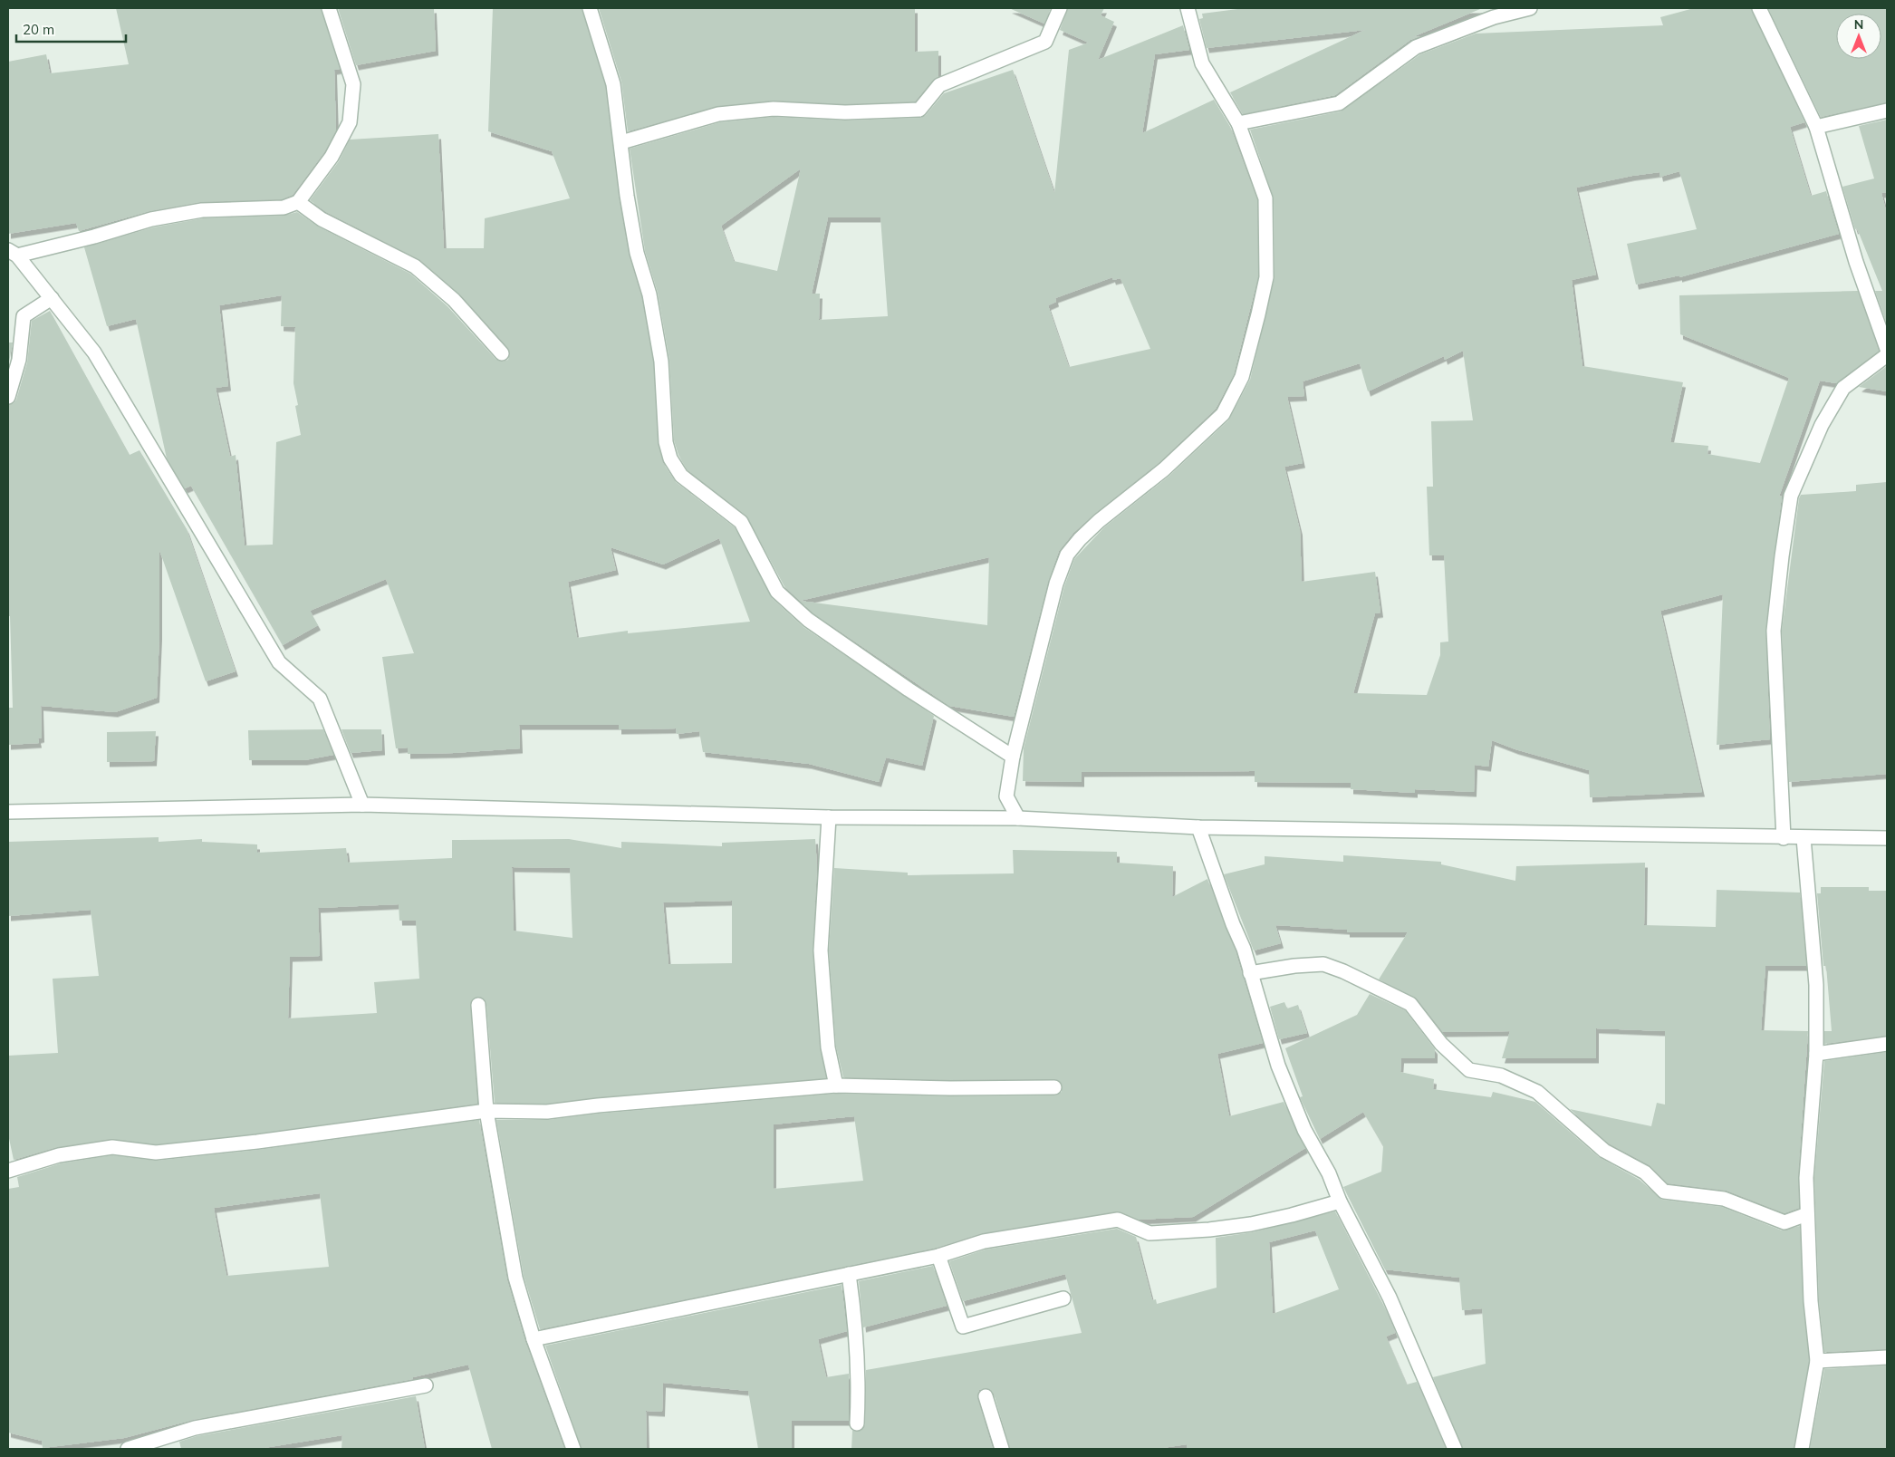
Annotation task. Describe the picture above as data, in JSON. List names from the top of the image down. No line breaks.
{"scale_bar":"20 m","north":"top"}
